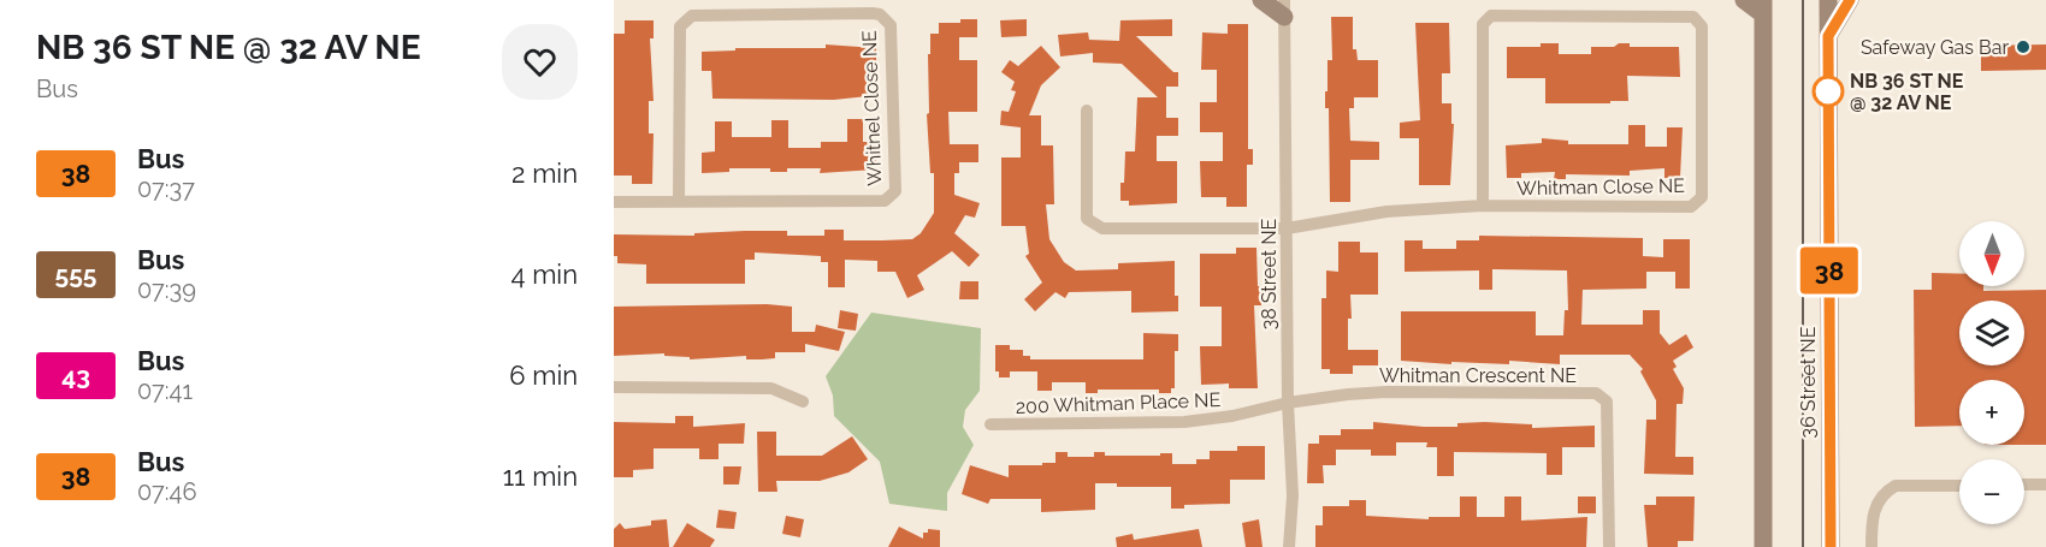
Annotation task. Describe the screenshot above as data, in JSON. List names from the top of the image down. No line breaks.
{"streets":{"main road":["36 Street NE"],"street":["Whitnel Close NE","Whitman Close NE","38 Street NE","Whitman Crescent NE","200 Whitman Place NE"]},"crossings":[["Whitman Close NE","38 Street NE"],["38 Street NE","Whitman Crescent NE"],["38 Street NE","200 Whitman Place NE"],["Whitman Crescent NE","200 Whitman Place NE"]],"places":["Safeway Gas Bar","NB 36 ST NE @ 32 AV NE"],"lines":["bus line 38"],"north":"bottom","page":{"heading":["NB 36 ST NE @ 32 AV NE","Bus"],"on_map":"38","list":[{"mark":"38","name":"Bus","note":"07:37","value":"2 min"},{"mark":"555","name":"Bus","note":"07:39","value":"4 min"},{"mark":"43","name":"Bus","note":"07:41","value":"6 min"},{"mark":"38","name":"Bus","note":"07:46","value":"11 min"}],"map_buttons":["+","−"]}}
